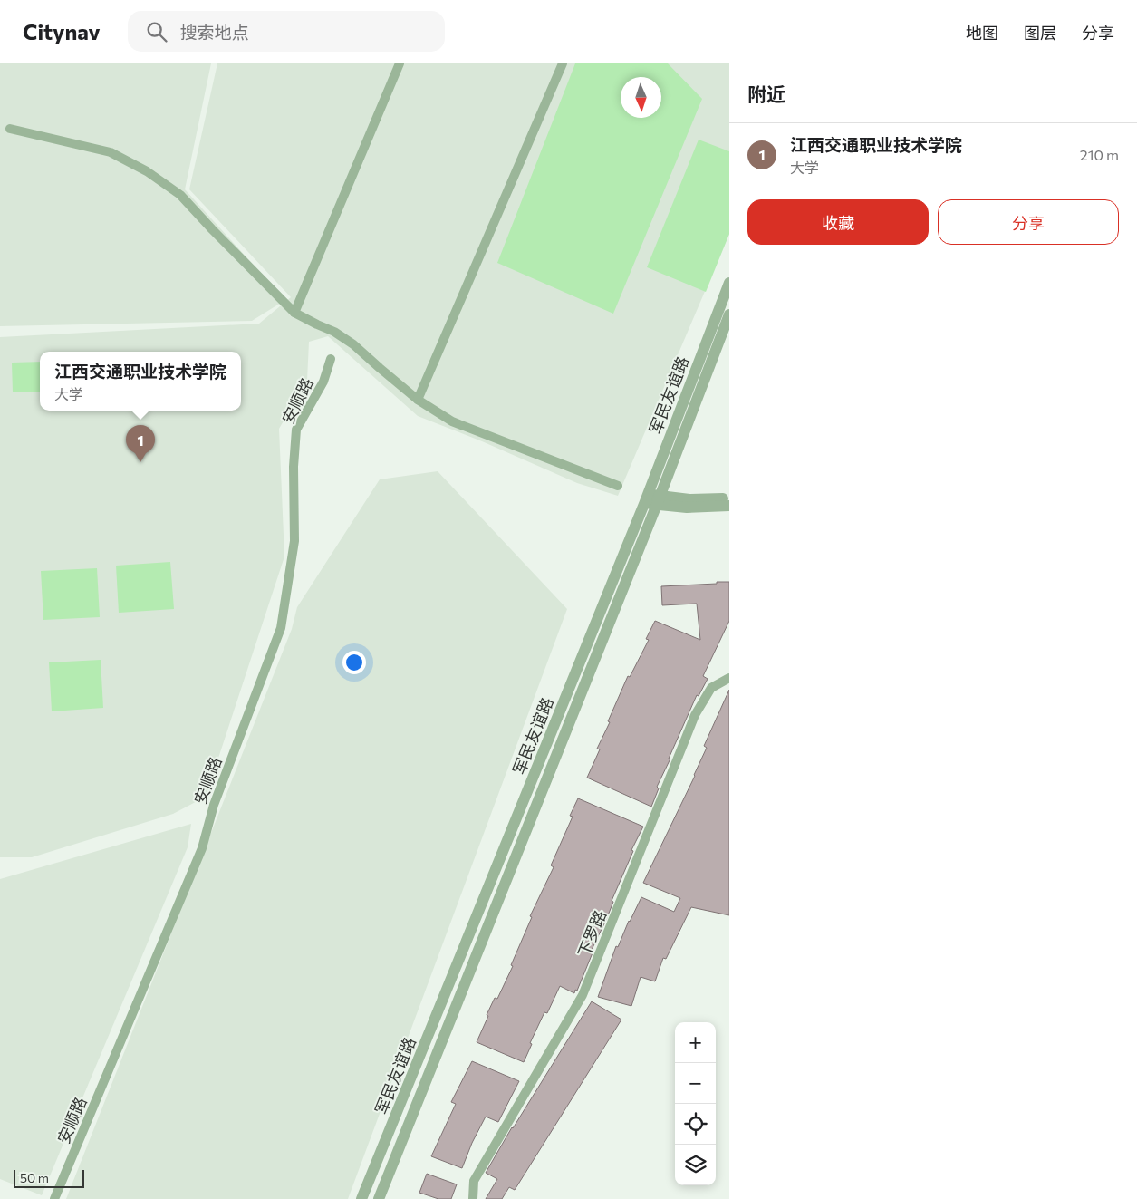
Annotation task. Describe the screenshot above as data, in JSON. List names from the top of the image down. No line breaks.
{"streets":{"street":["军民友谊路","安顺路","下罗路"]},"scale_bar":"50 m","north":"bottom","page":{"header":"Citynav","search":"搜索地点","nav":["地图","图层","分享"],"heading":"附近","list":[{"mark":"1","name":"江西交通职业技术学院","note":"大学","value":"210 m"}],"buttons":["收藏","分享"],"popup":["江西交通职业技术学院","大学"],"pins":"1","map_buttons":["+","−"],"scale":"50 m"}}
